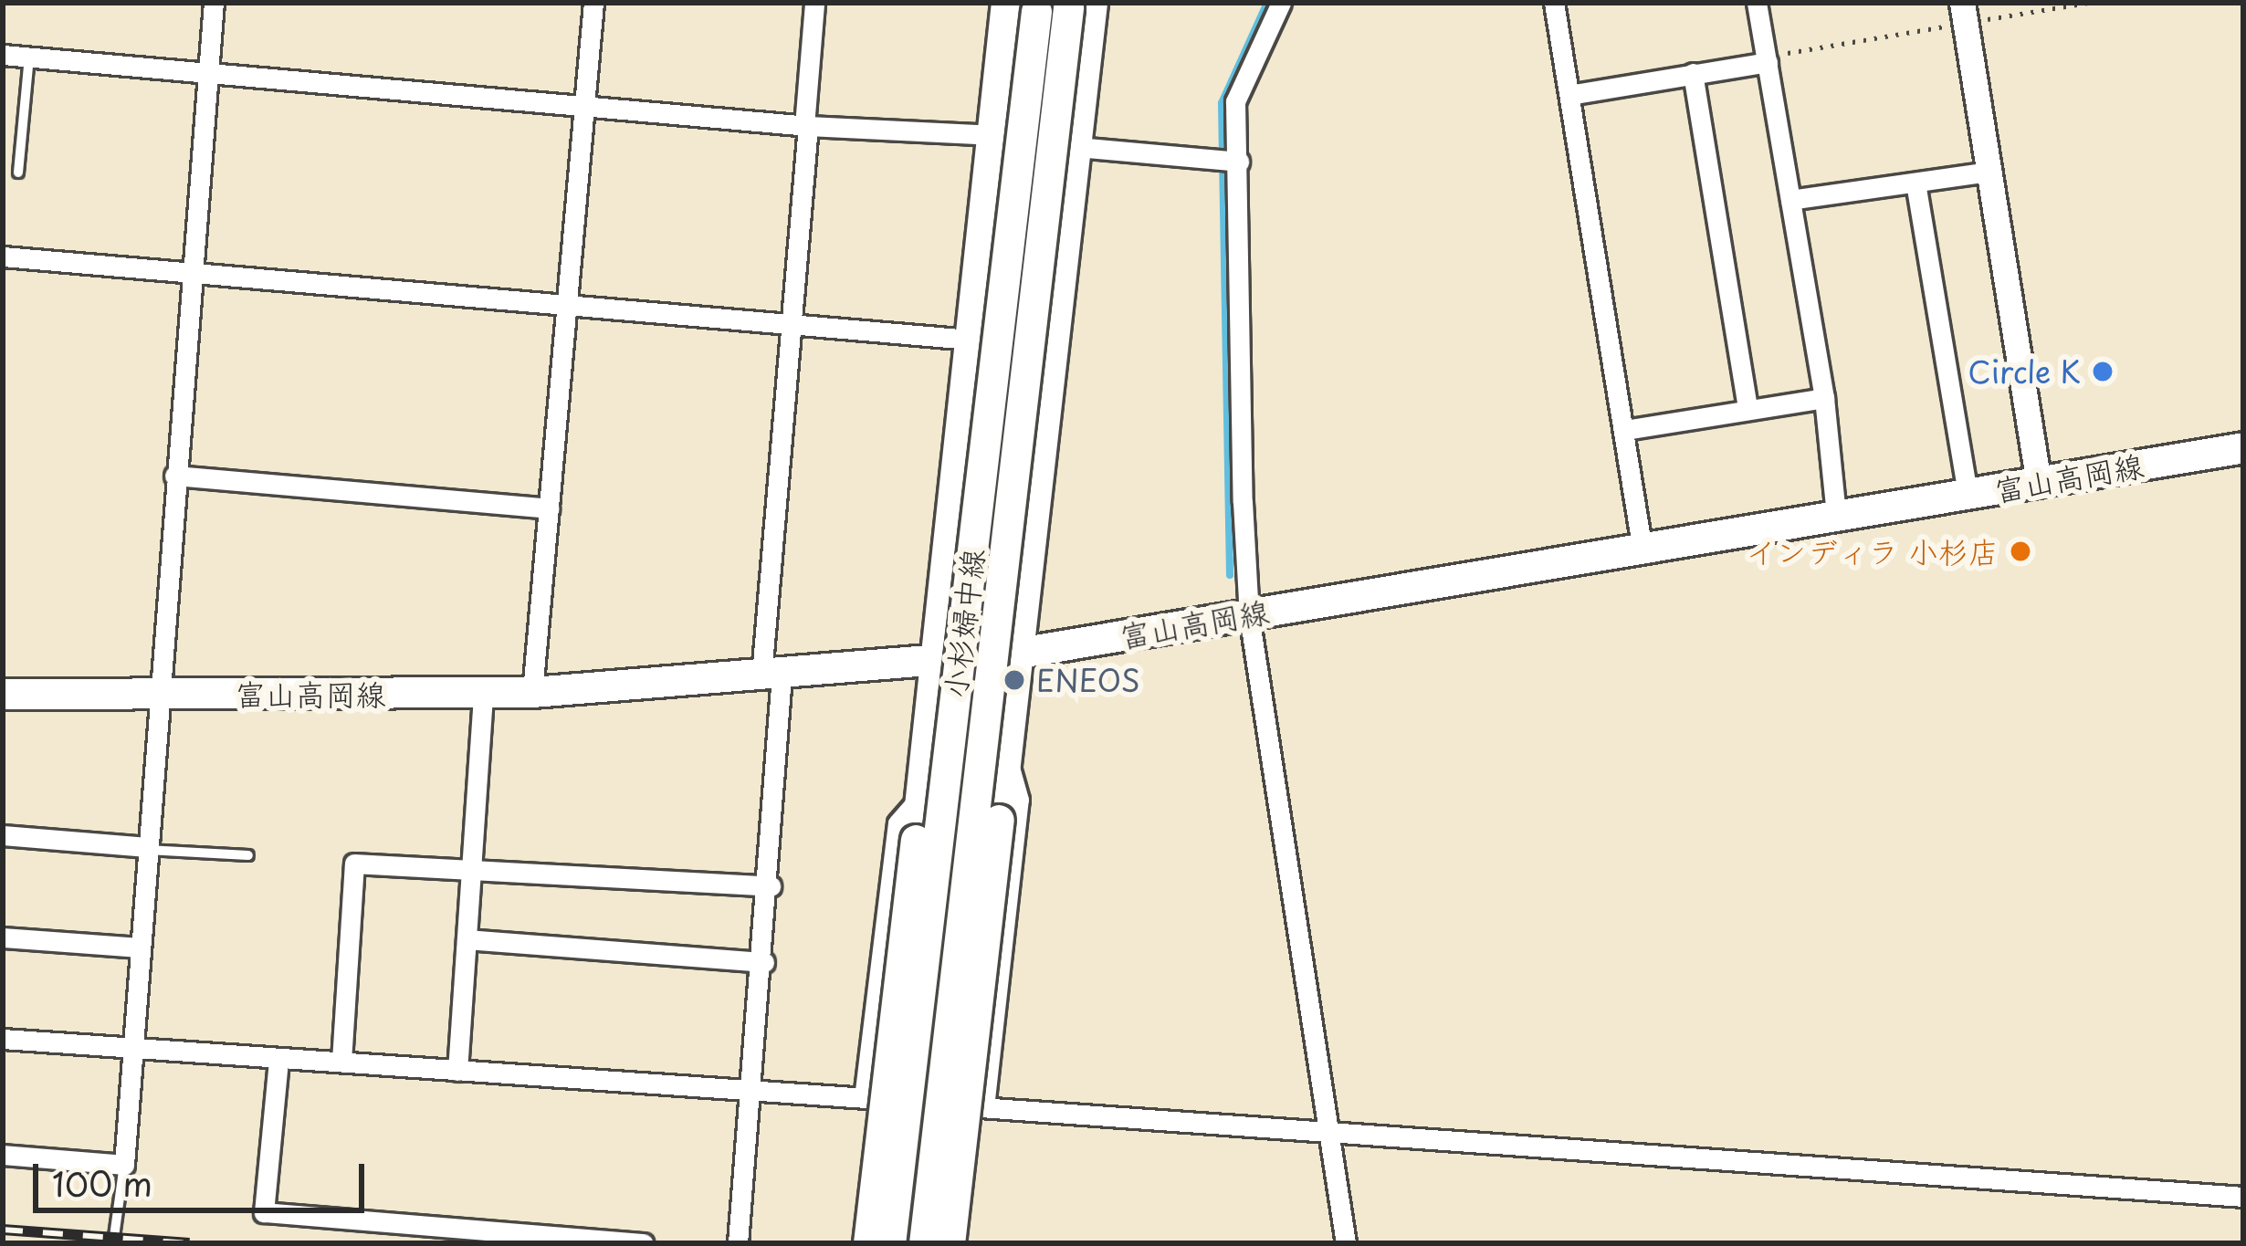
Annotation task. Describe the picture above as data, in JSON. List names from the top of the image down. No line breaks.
{"streets":{"main road":["富山高岡線","小杉婦中線"]},"places":["Circle K","インディラ 小杉店","ENEOS"],"scale_bar":"100 m"}
